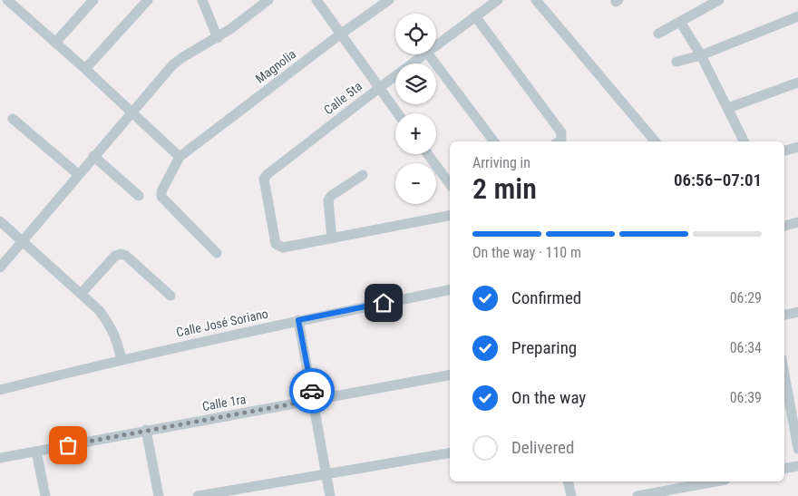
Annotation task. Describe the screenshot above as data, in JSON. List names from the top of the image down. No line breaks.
{"streets":{"street":["Magnolia","Calle 5ta","Calle José Soriano","Calle 1ra"]},"page":{"map_buttons":["+","−"],"heading":["2 min","Arriving in","06:56–07:01"],"bar":"On the way · 110 m","list":[["Confirmed","06:29"],["Preparing","06:34"],["On the way","06:39"],"Delivered"]}}
